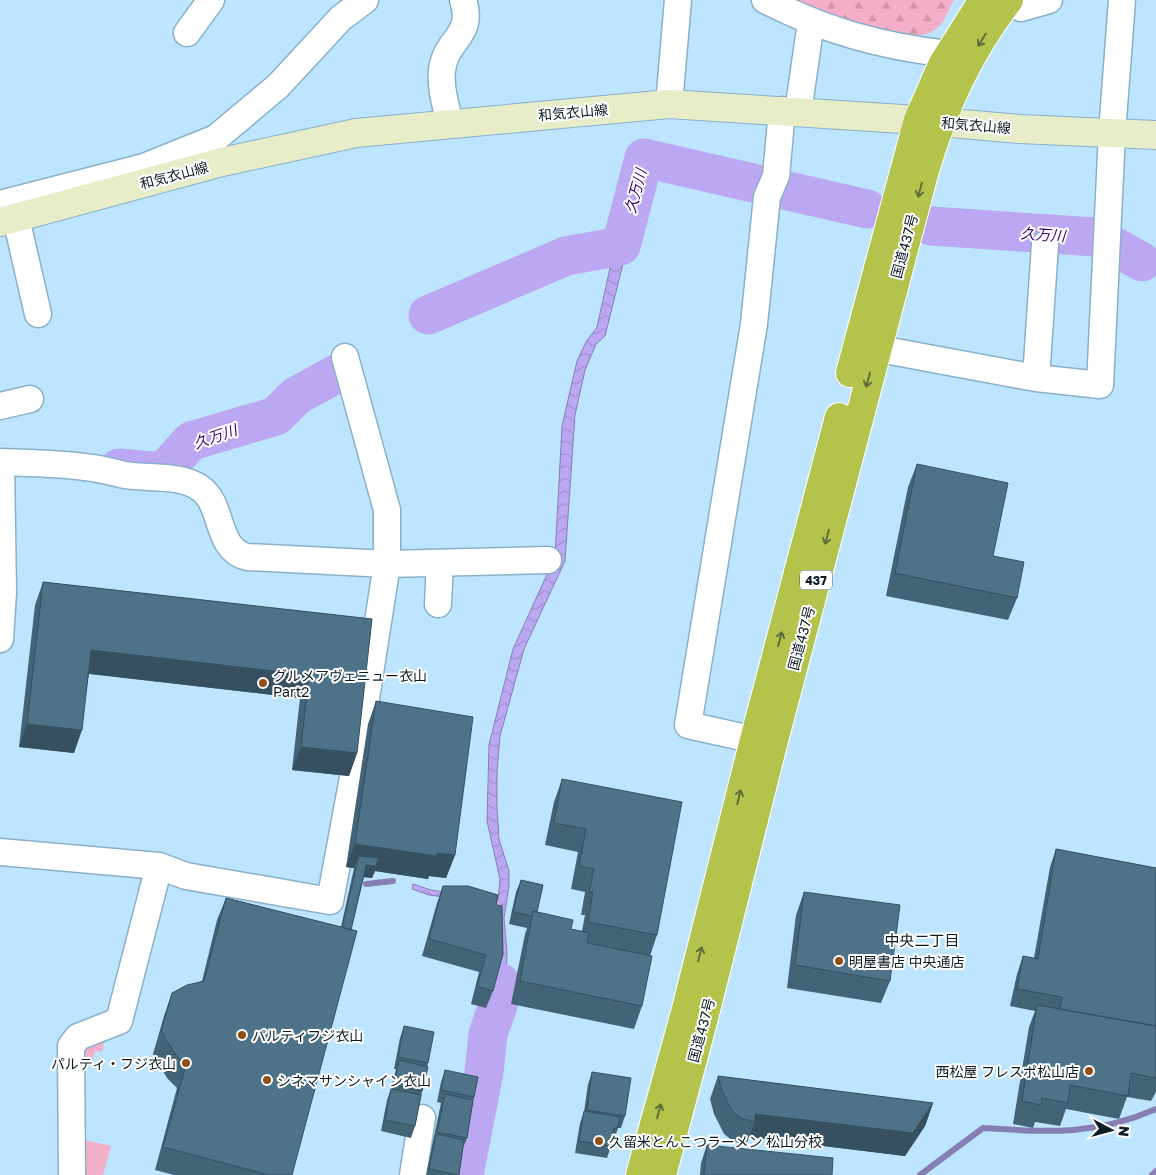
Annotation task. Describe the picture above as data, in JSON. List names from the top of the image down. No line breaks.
{"streets":{"highway":["国道437号","437"],"main road":["和気衣山線"]},"crossings":[["和気衣山線","国道437号"]],"districts":["中央二丁目"],"water":["久万川"],"places":["グルメアヴェニュー衣山 Part2","明屋書店 中央通店","パルティフジ衣山","パルティ・フジ衣山","西松屋 フレスポ松山店","シネマサンシャイン衣山","久留米とんこつラーメン 松山分校"],"north":"right"}
